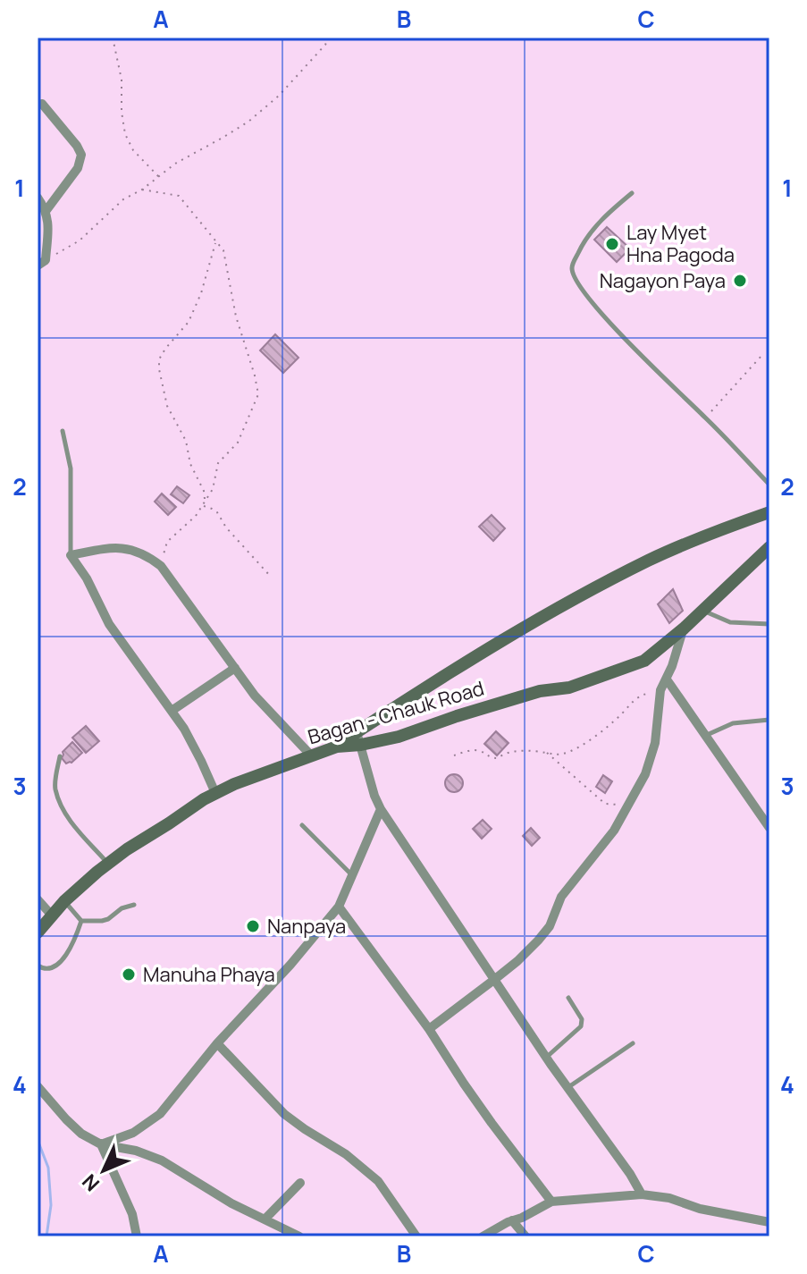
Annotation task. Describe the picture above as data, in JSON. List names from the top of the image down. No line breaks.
{"streets":{"main road":["Bagan - Chauk Road"]},"places":["Lay Myet Hna Pagoda","Nagayon Paya","Nanpaya","Manuha Phaya"],"north":"bottom left","grid":{"columns":["A","B","C"],"rows":["1","2","3","4"]}}
